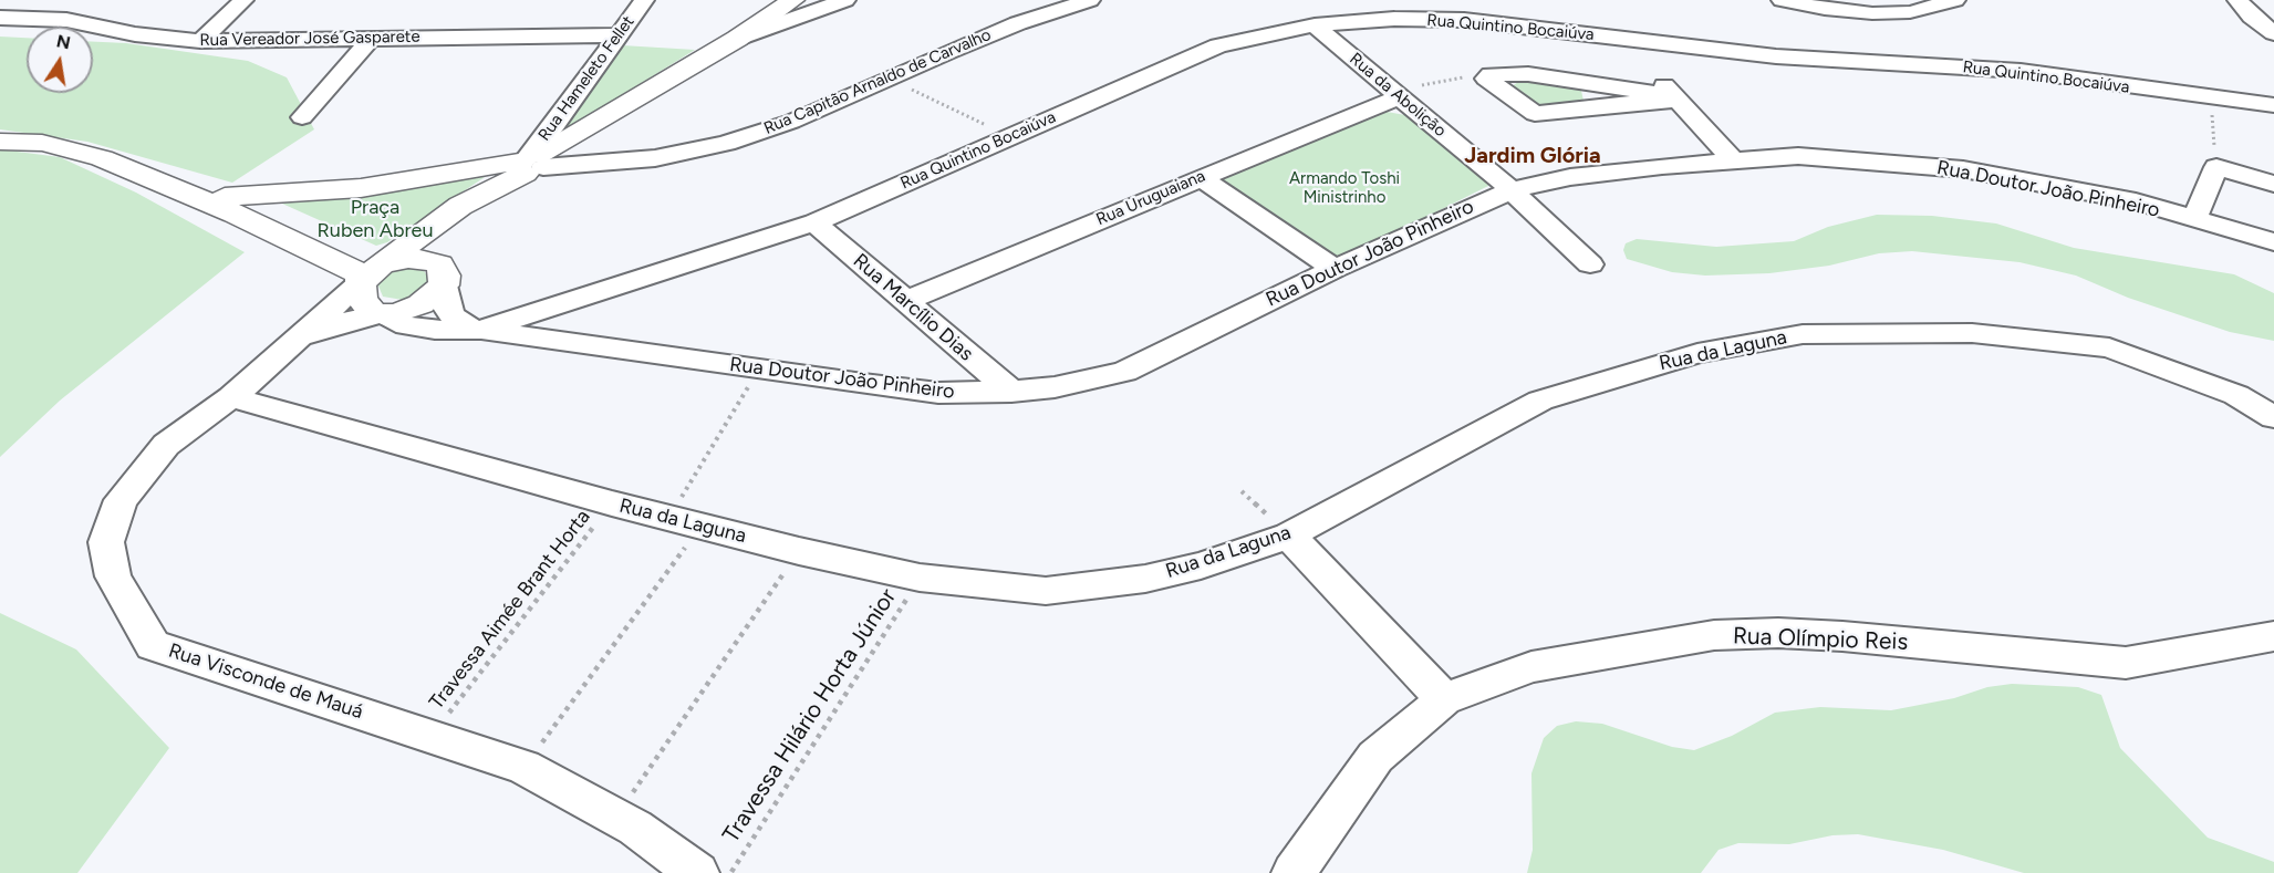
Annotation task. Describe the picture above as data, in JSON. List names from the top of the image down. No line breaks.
{"streets":{"main road":["Rua Visconde de Mauá"],"street":["Rua Quintino Bocaiúva","Rua Vereador José Gasparete","Rua Hameleto Fellet","Rua Capitão Arnaldo de Carvalho","Rua da Abolição","Rua Doutor João Pinheiro","Rua Uruguaiana","Rua Marcílio Dias","Rua da Laguna","Rua Olímpio Reis"],"path":["Travessa Aimée Brant Horta","Travessa Hilário Horta Júnior"]},"crossings":[["Rua Quintino Bocaiúva","Rua da Abolição"],["Rua Quintino Bocaiúva","Rua Doutor João Pinheiro"],["Rua Quintino Bocaiúva","Rua Marcílio Dias"],["Rua Vereador José Gasparete","Rua Hameleto Fellet"],["Rua Hameleto Fellet","Rua Capitão Arnaldo de Carvalho"],["Rua da Abolição","Rua Doutor João Pinheiro"],["Rua da Abolição","Rua Uruguaiana"],["Rua Doutor João Pinheiro","Rua Marcílio Dias"],["Rua Doutor João Pinheiro","Rua Visconde de Mauá"],["Rua Uruguaiana","Rua Marcílio Dias"],["Rua da Laguna","Travessa Aimée Brant Horta"],["Rua da Laguna","Rua Visconde de Mauá"],["Rua da Laguna","Travessa Hilário Horta Júnior"],["Travessa Aimée Brant Horta","Rua Visconde de Mauá"]],"districts":["Jardim Glória"],"parks":["Armando Toshi Ministrinho","Praça Ruben Abreu"],"north":"top"}
